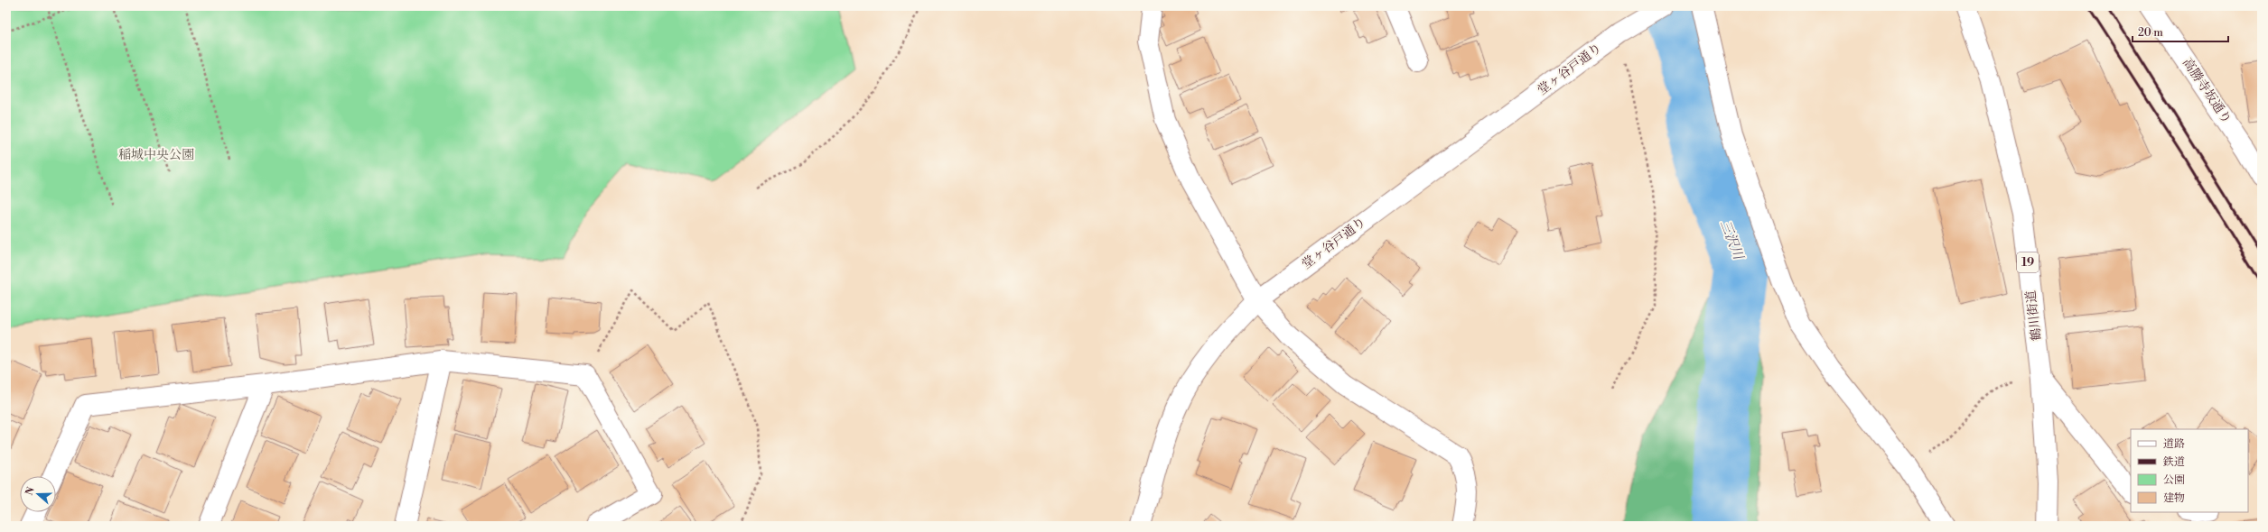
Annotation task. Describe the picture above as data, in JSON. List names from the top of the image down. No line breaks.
{"streets":{"street":["堂ヶ谷戸通り","高勝寺坂通り","19","鶴川街道"]},"water":["三沢川"],"parks":["稲城中央公園"],"legend":["道路","鉄道","公園","建物"],"scale_bar":"20 m","north":"left"}
